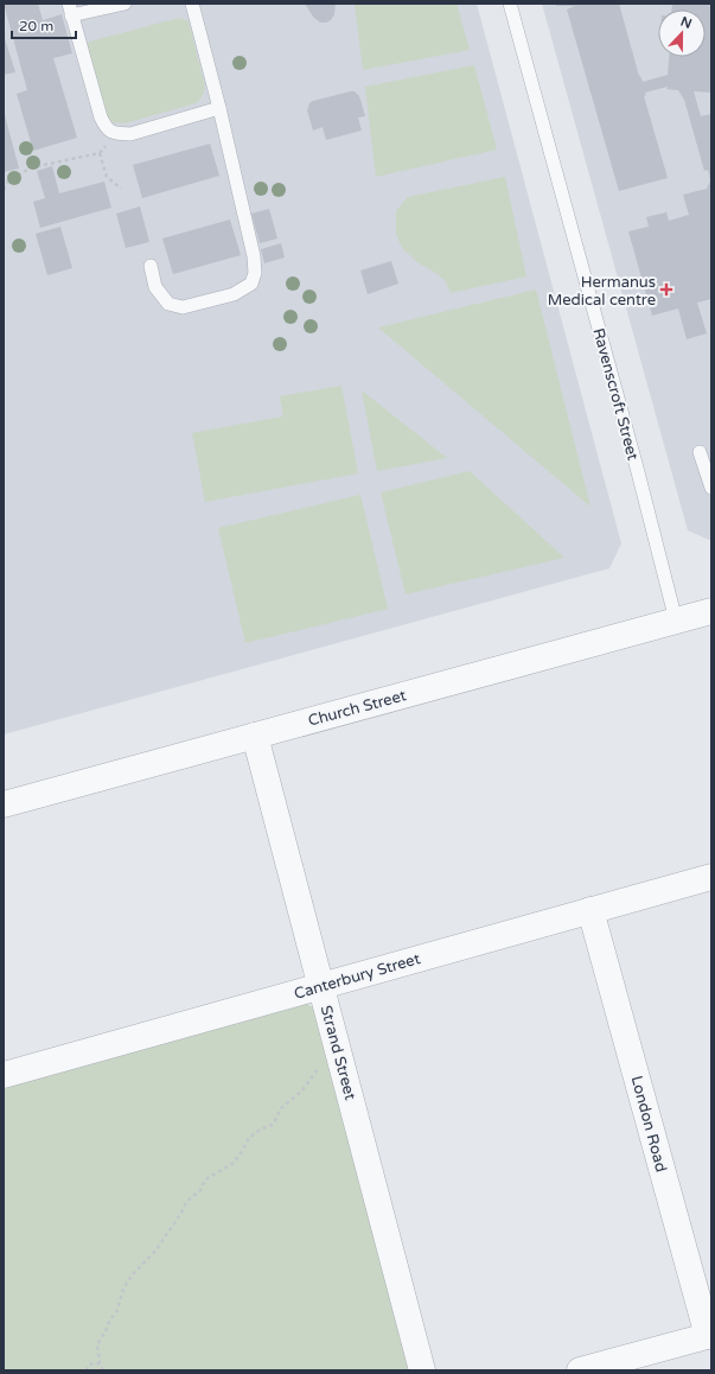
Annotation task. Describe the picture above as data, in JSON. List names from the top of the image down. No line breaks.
{"streets":{"street":["Church Street","Canterbury Street","Strand Street","London Road"],"lane":["Ravenscroft Street"]},"crossings":[["Ravenscroft Street","Church Street"],["Church Street","Strand Street"],["Canterbury Street","Strand Street"],["Canterbury Street","London Road"]],"places":{"health":["Hermanus Medical centre"]},"scale_bar":"20 m","north":"top"}
